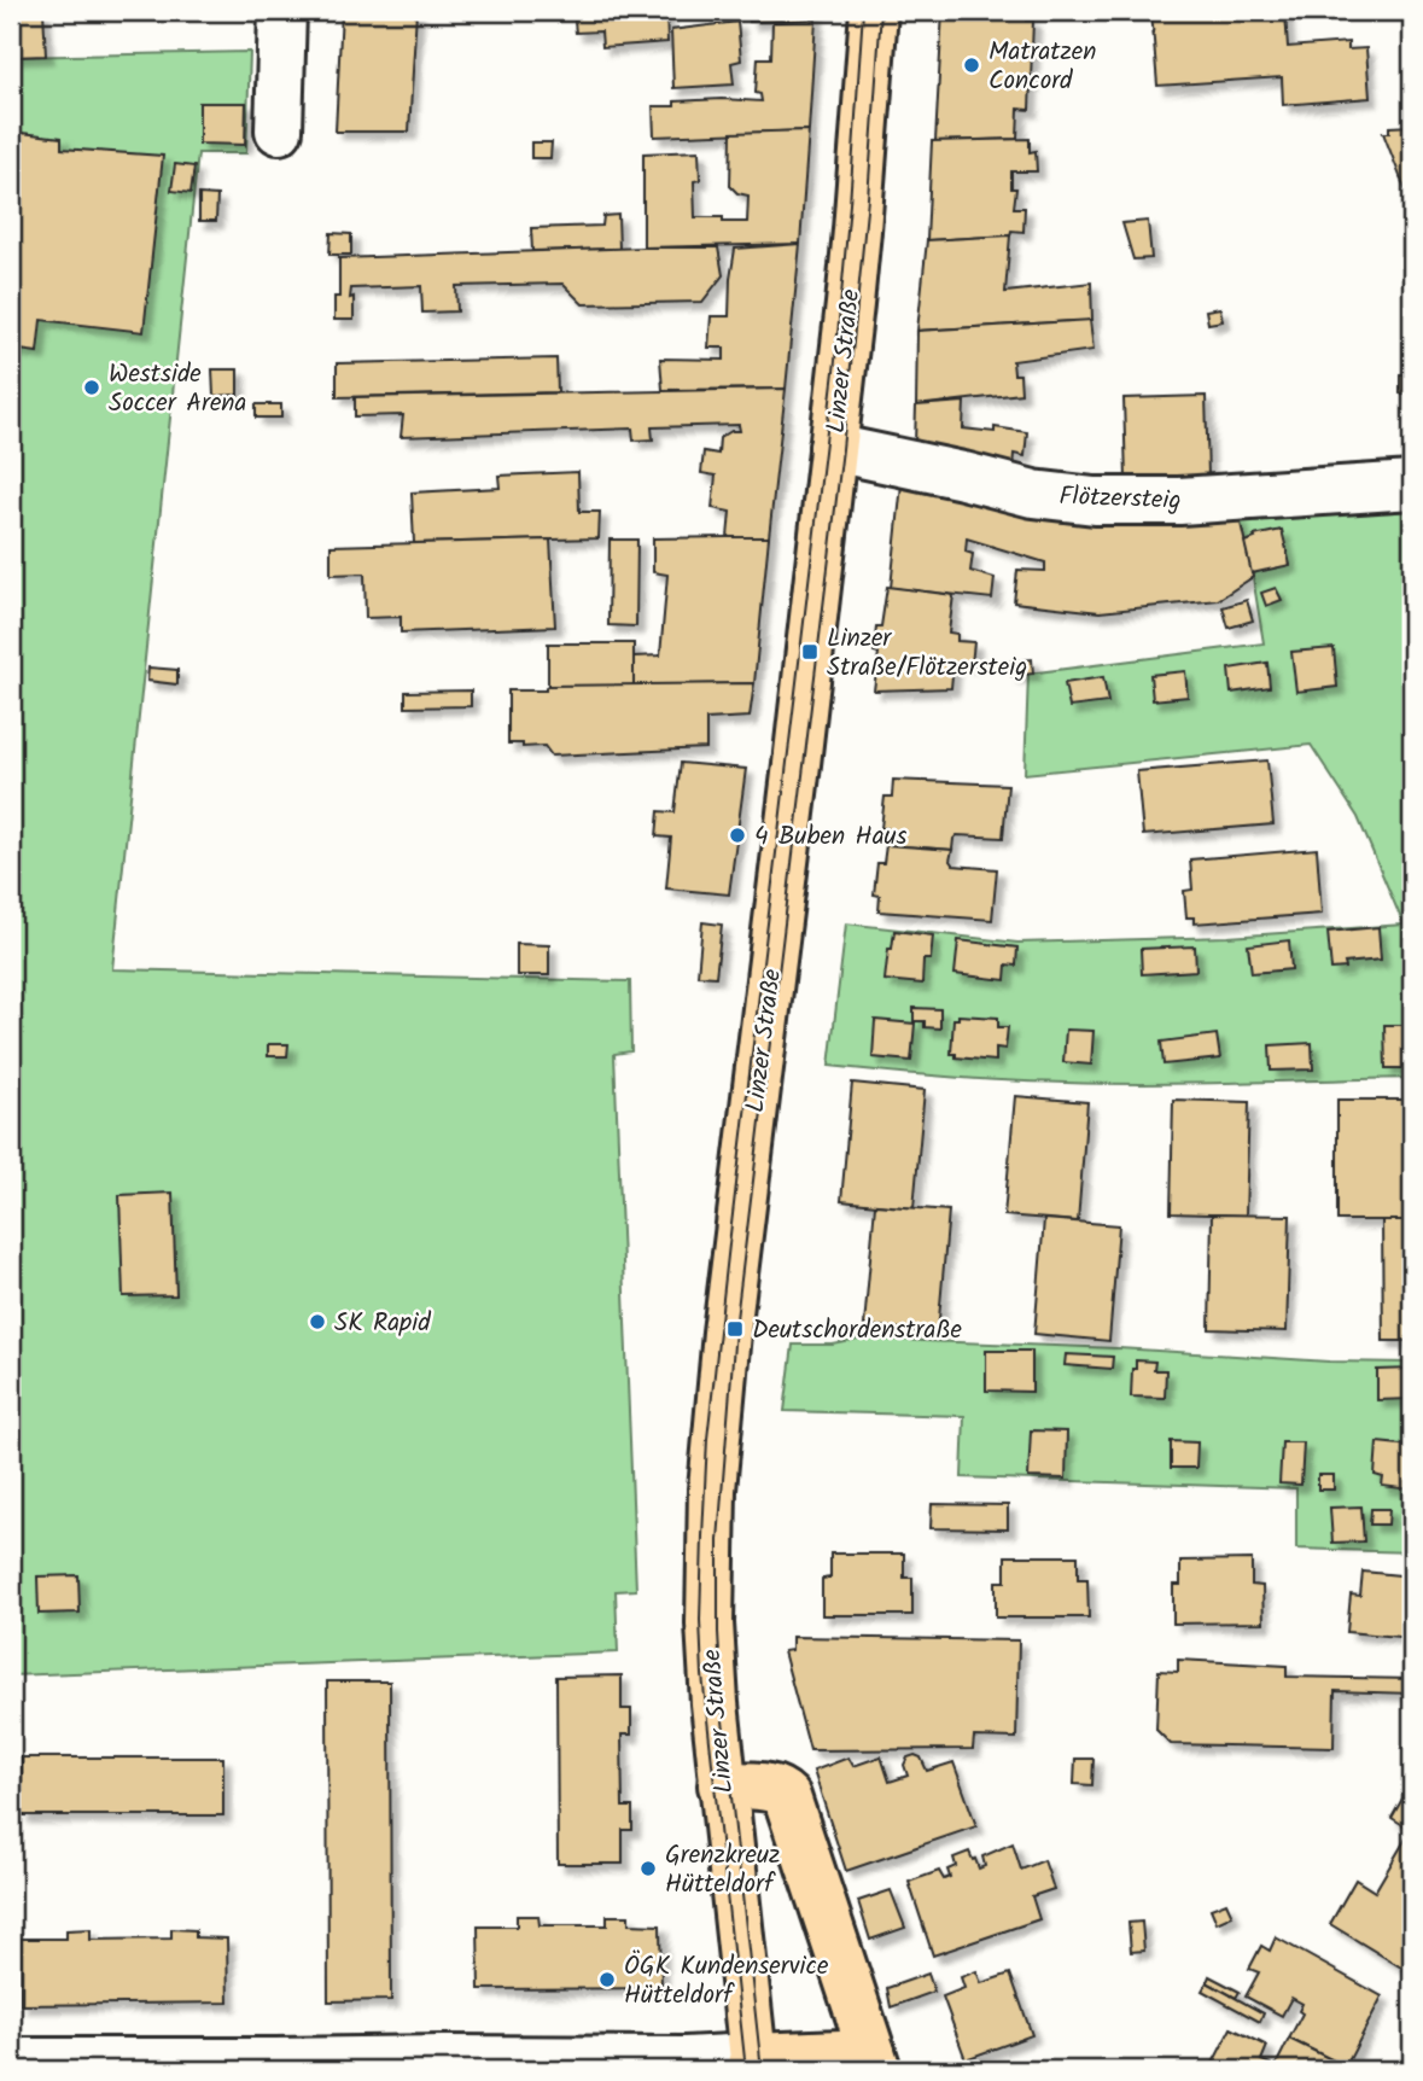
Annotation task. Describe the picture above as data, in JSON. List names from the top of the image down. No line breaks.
{"streets":{"main road":["Linzer Straße"],"street":["Flötzersteig"]},"crossings":[["Linzer Straße","Flötzersteig"]],"places":{"other":["Matratzen Concord","Westside Soccer Arena","4 Buben Haus","SK Rapid","Grenzkreuz Hütteldorf","ÖGK Kundenservice Hütteldorf"],"transit":["Linzer Straße/Flötzersteig","Deutschordenstraße"]}}
